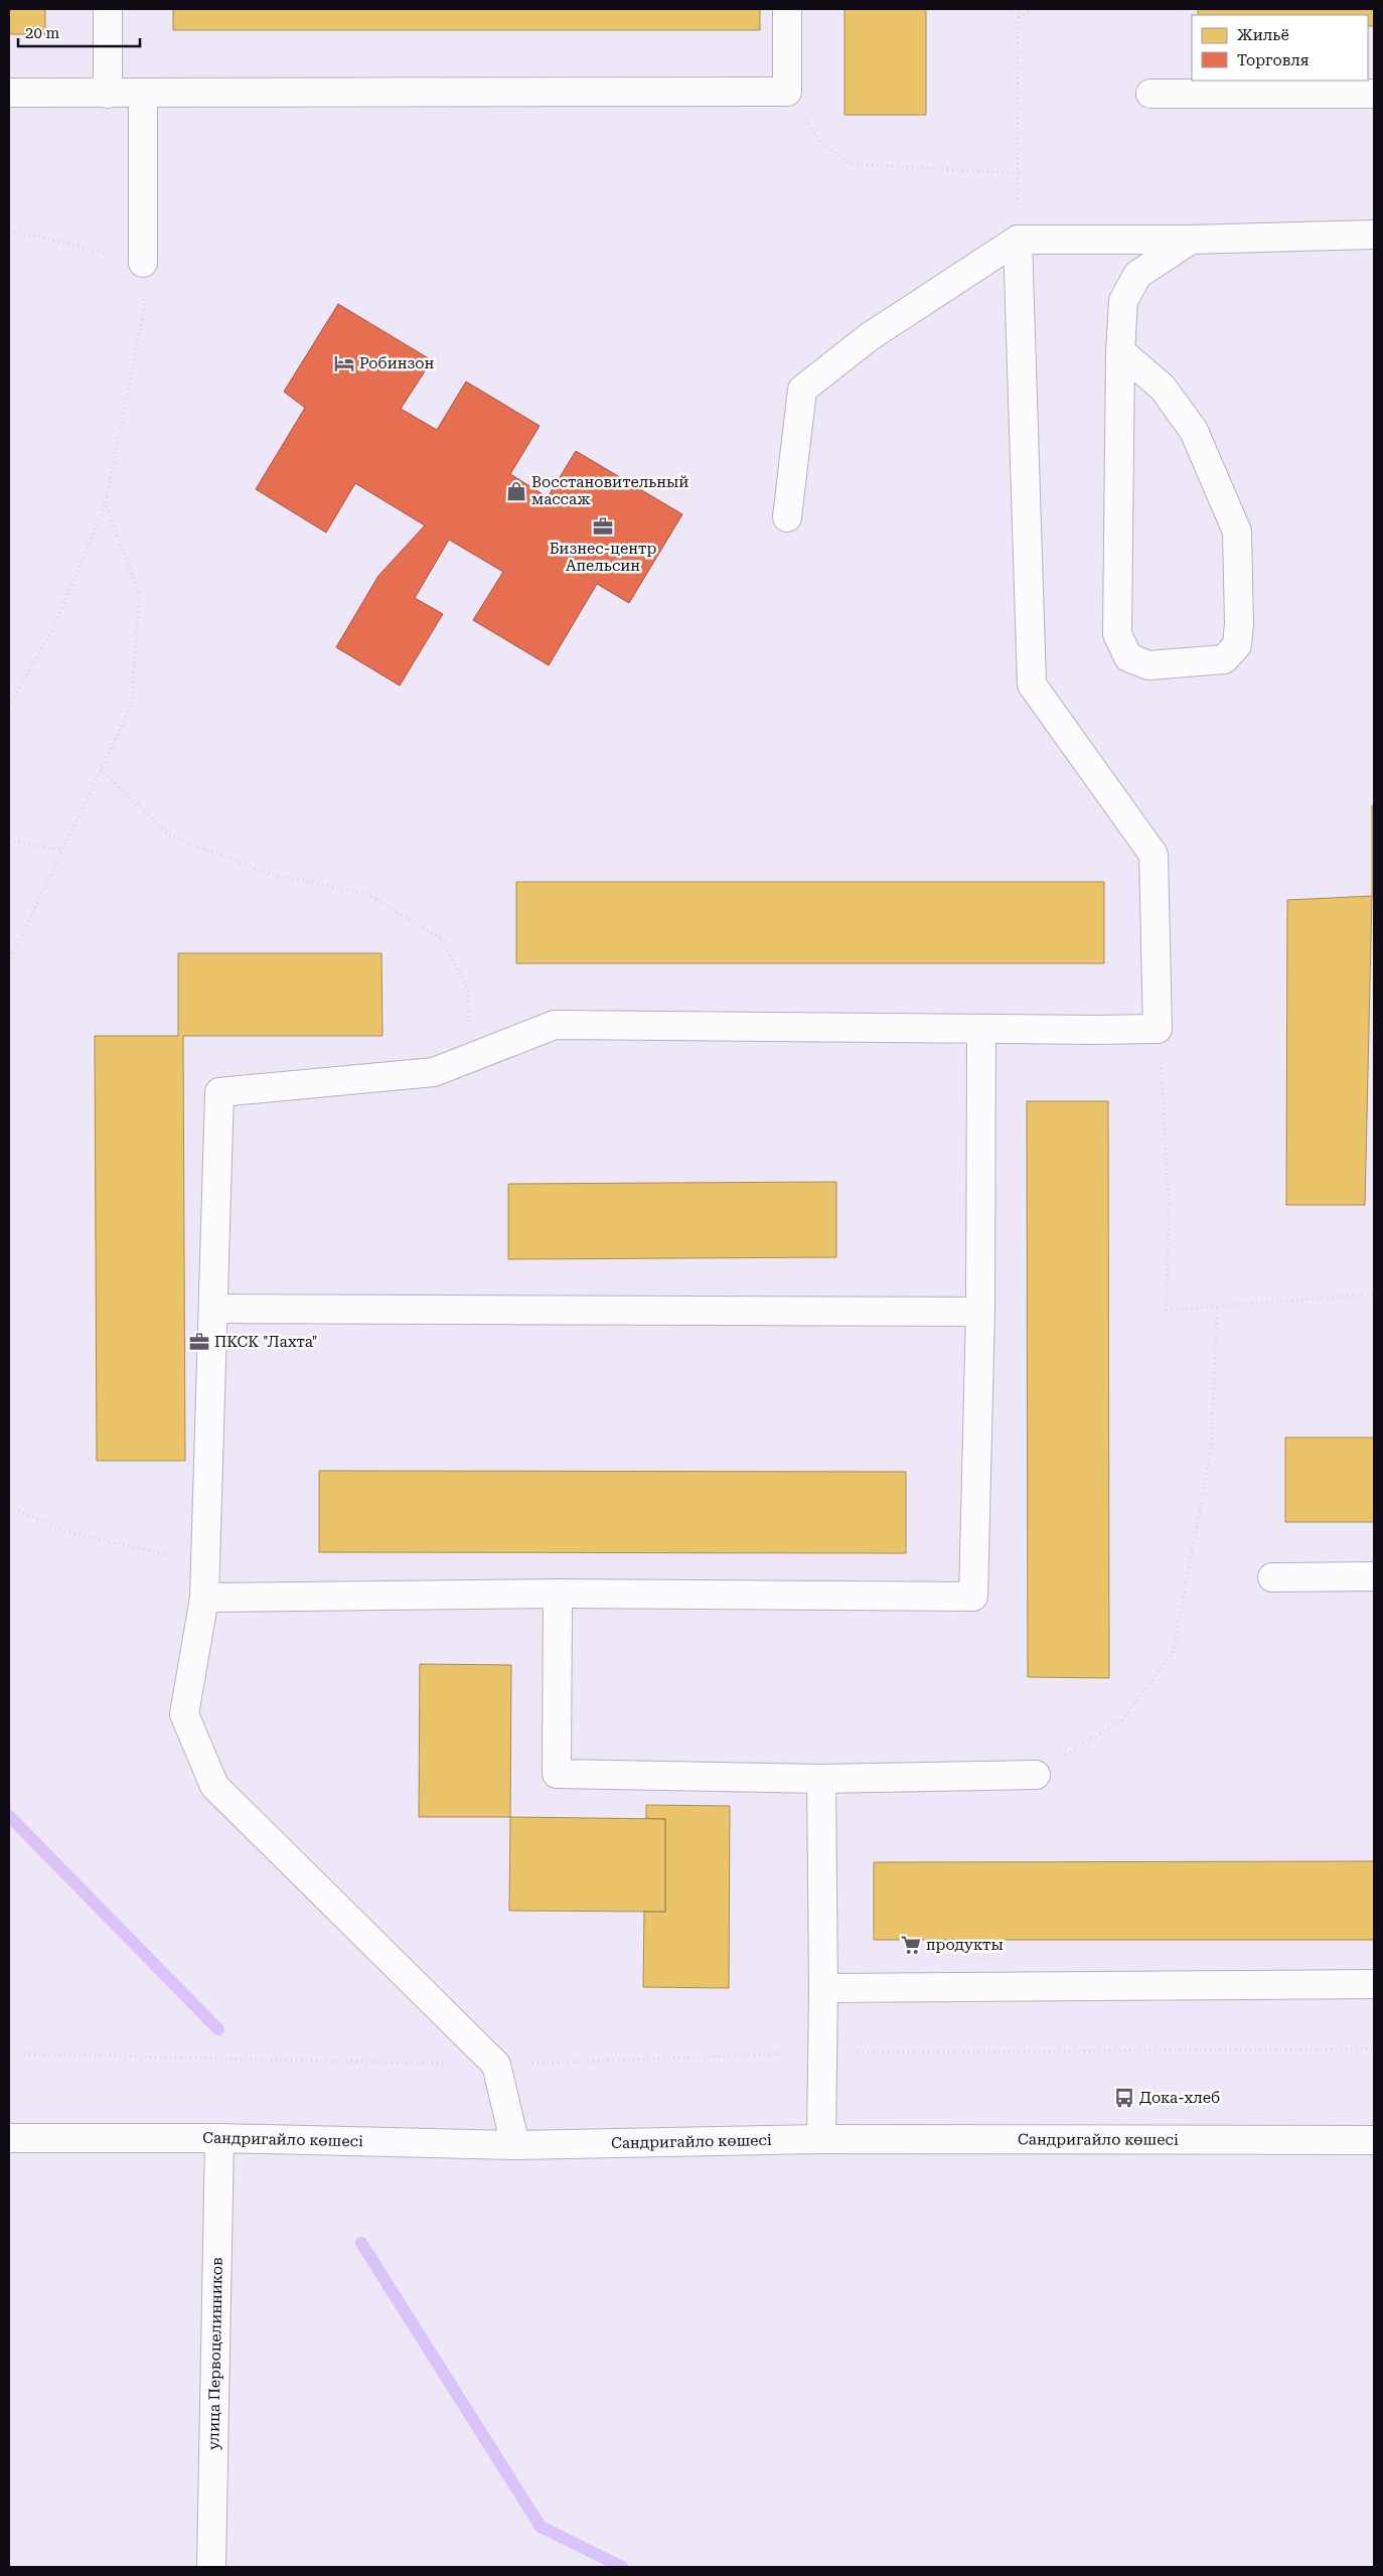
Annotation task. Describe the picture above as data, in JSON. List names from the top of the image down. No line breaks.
{"streets":{"street":["Сандригайло көшесі","улица Первоцелинников"]},"crossings":[["Сандригайло көшесі","улица Первоцелинников"]],"places":{"hotel":["Робинзон"],"shop":["Восстановительный массаж"],"office":["Бизнес-центр Апельсин","ПКСК \"Лахта\""],"supermarket":["продукты"],"bus stop":["Дока-хлеб"]},"legend":["Жильё","Торговля"],"scale_bar":"20 m"}
